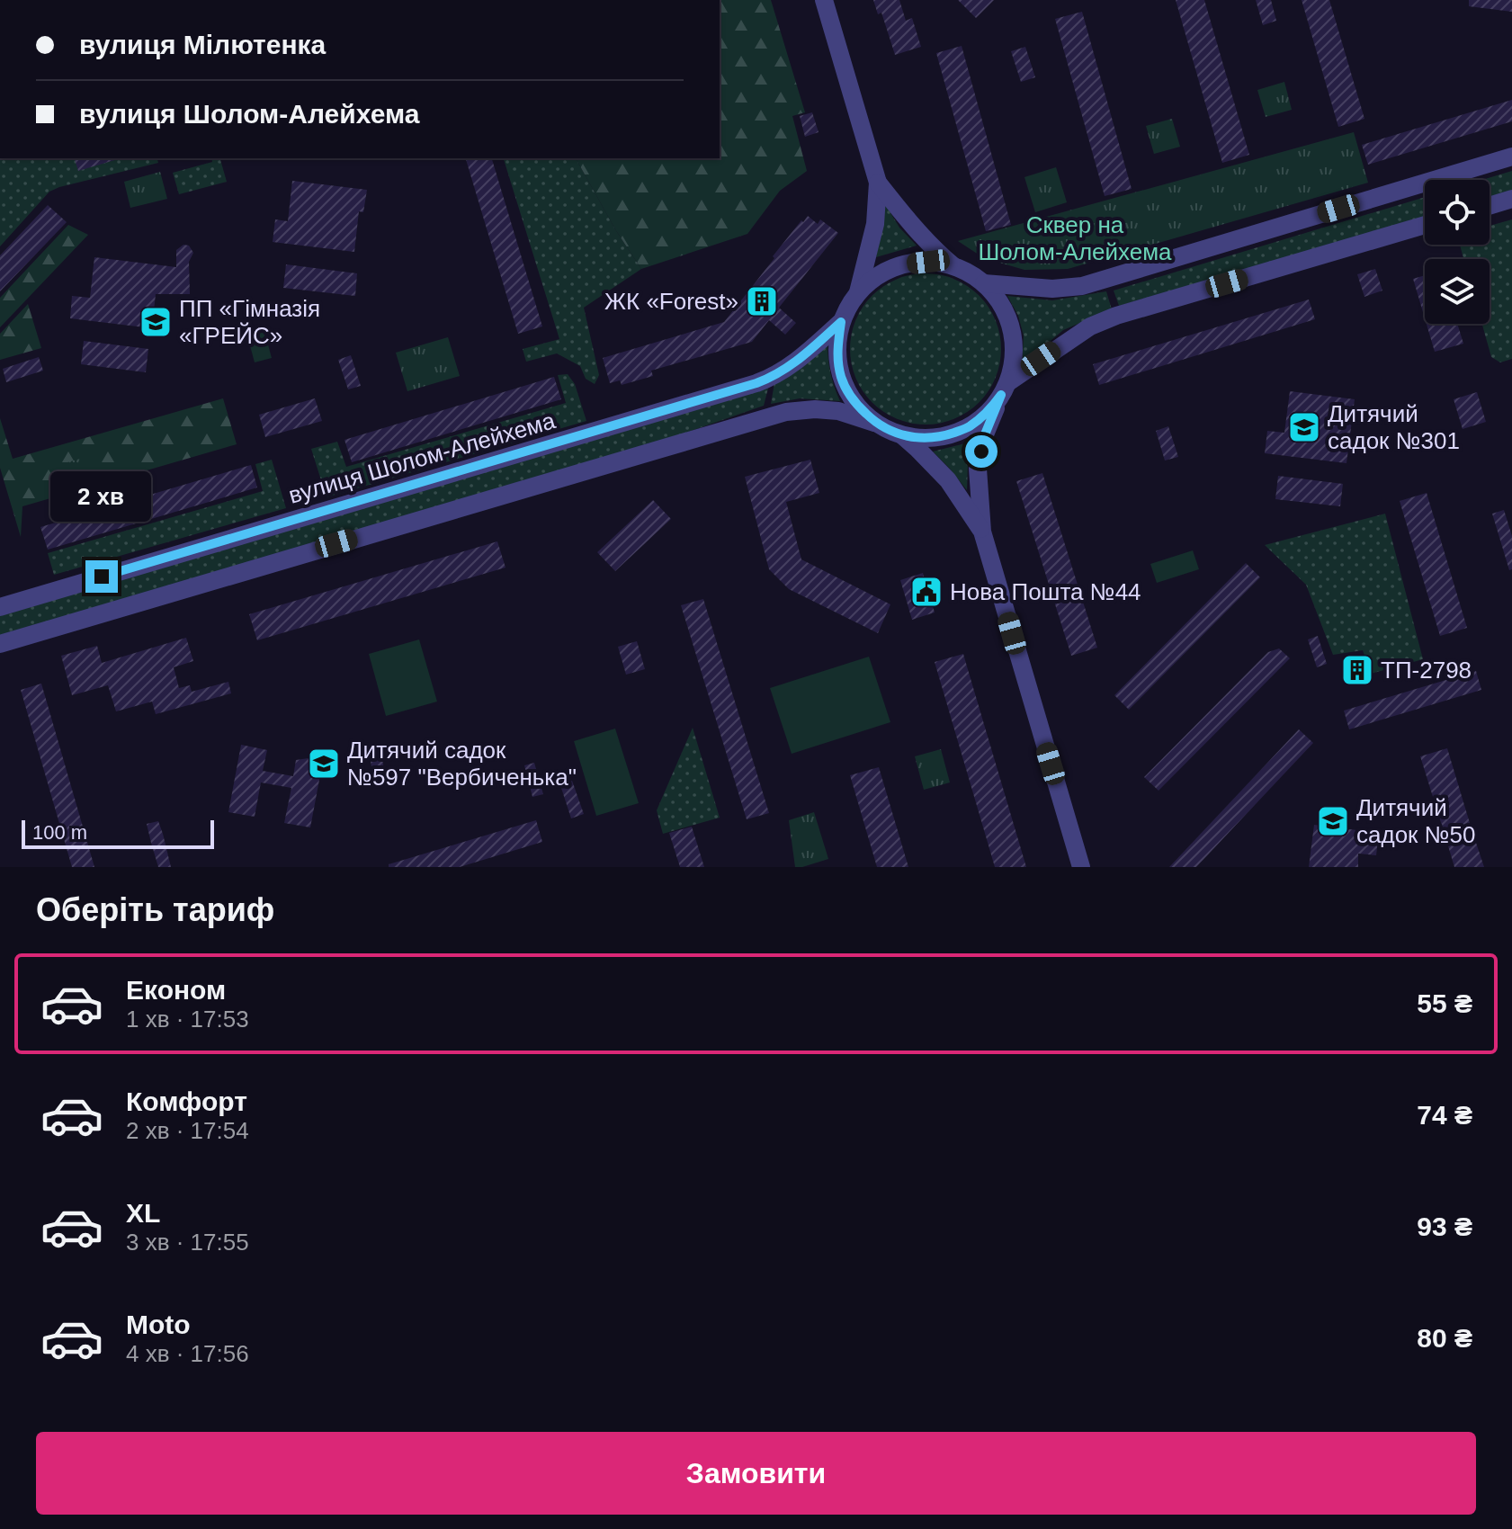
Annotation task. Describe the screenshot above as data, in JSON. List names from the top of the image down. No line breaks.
{"streets":{"street":["вулиця Шолом-Алейхема"]},"parks":["Сквер на Шолом-Алейхема"],"places":{"building":["ЖК «Forest»","ТП-2798"],"school or university":["ПП «Гімназія «ГРЕЙС»","Дитячий садок №301","Дитячий садок №597 \"Вербиченька\"","Дитячий садок №50"],"public building":["Нова Пошта №44"]},"scale_bar":"100 m","page":{"banner":["вулиця Мілютенка","вулиця Шолом-Алейхема"],"bubble":"2 хв","scale":"100 m","heading":"Оберіть тариф","list":[{"name":"Економ","note":"1 хв · 17:53","value":"55 ₴"},{"name":"Комфорт","note":"2 хв · 17:54","value":"74 ₴"},{"name":"XL","note":"3 хв · 17:55","value":"93 ₴"},{"name":"Moto","note":"4 хв · 17:56","value":"80 ₴"}],"buttons":"Замовити"}}
